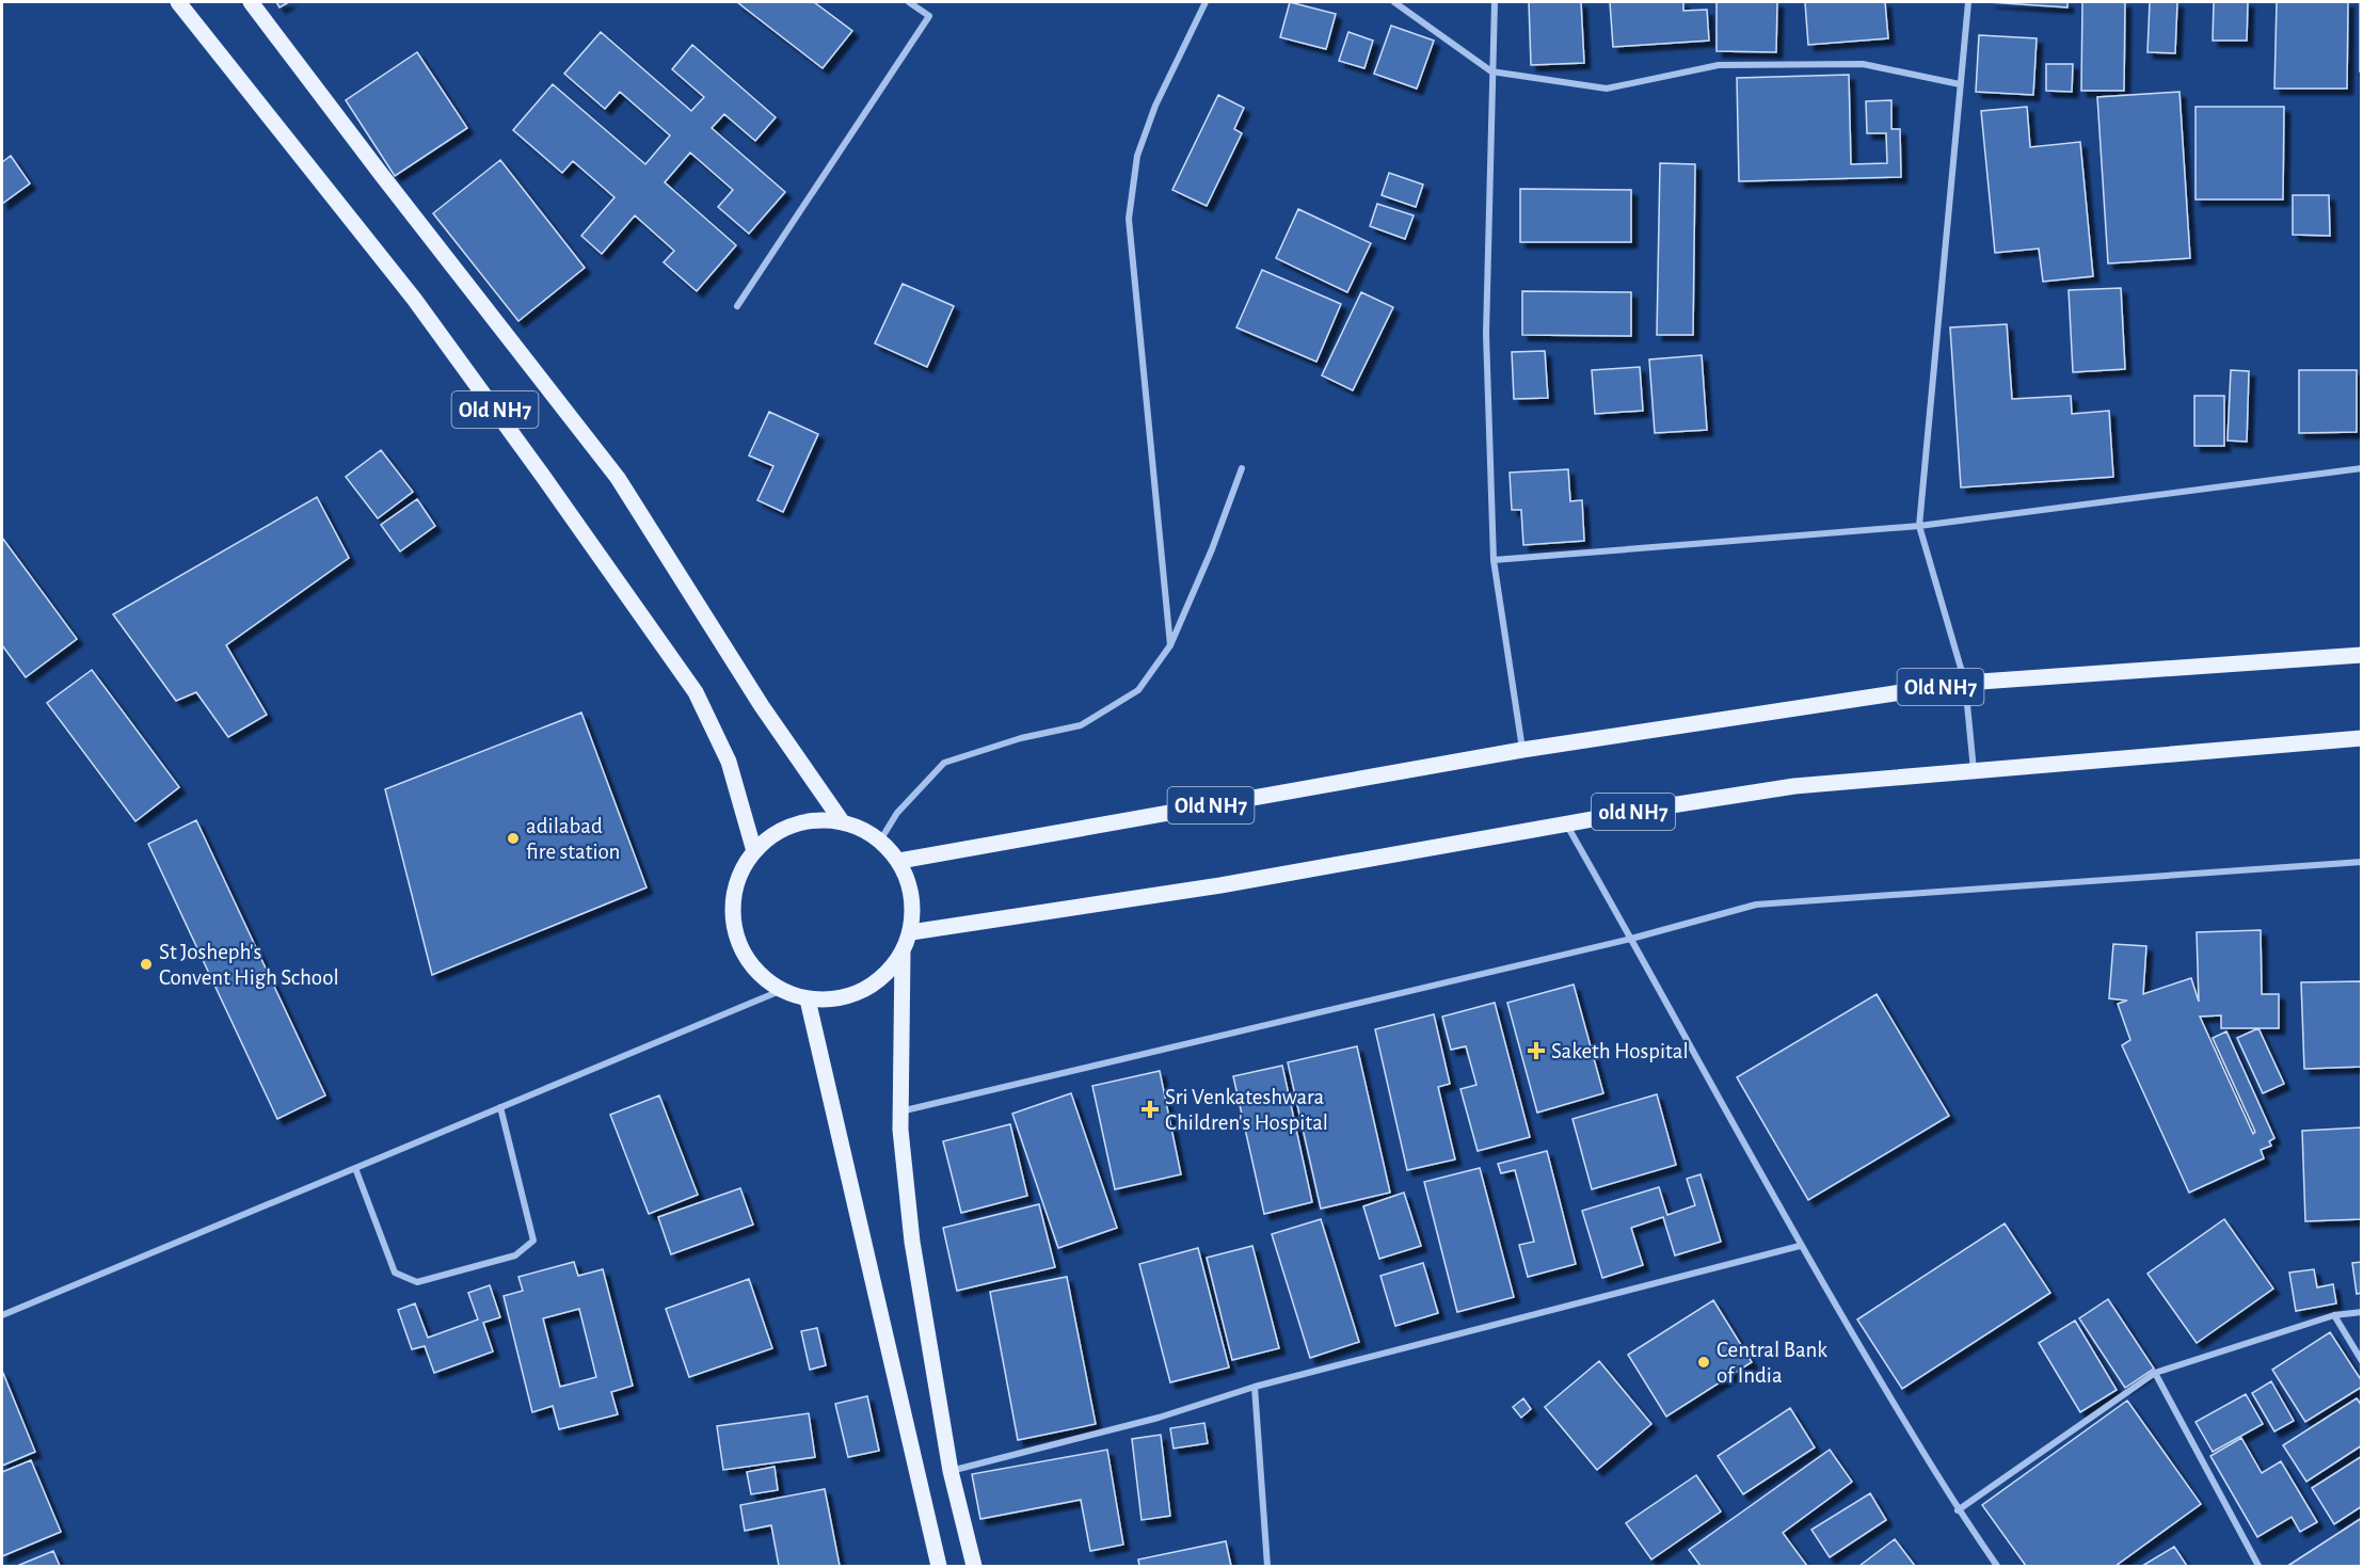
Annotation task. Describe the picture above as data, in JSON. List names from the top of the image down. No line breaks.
{"streets":{"main road":["Old NH7","old NH7"]},"crossings":[["Old NH7","old NH7"]],"places":{"other":["adilabad fire station","St Josheph's Convent High School","Central Bank of India"],"health":["Saketh Hospital","Sri Venkateshwara Children's Hospital"]}}
